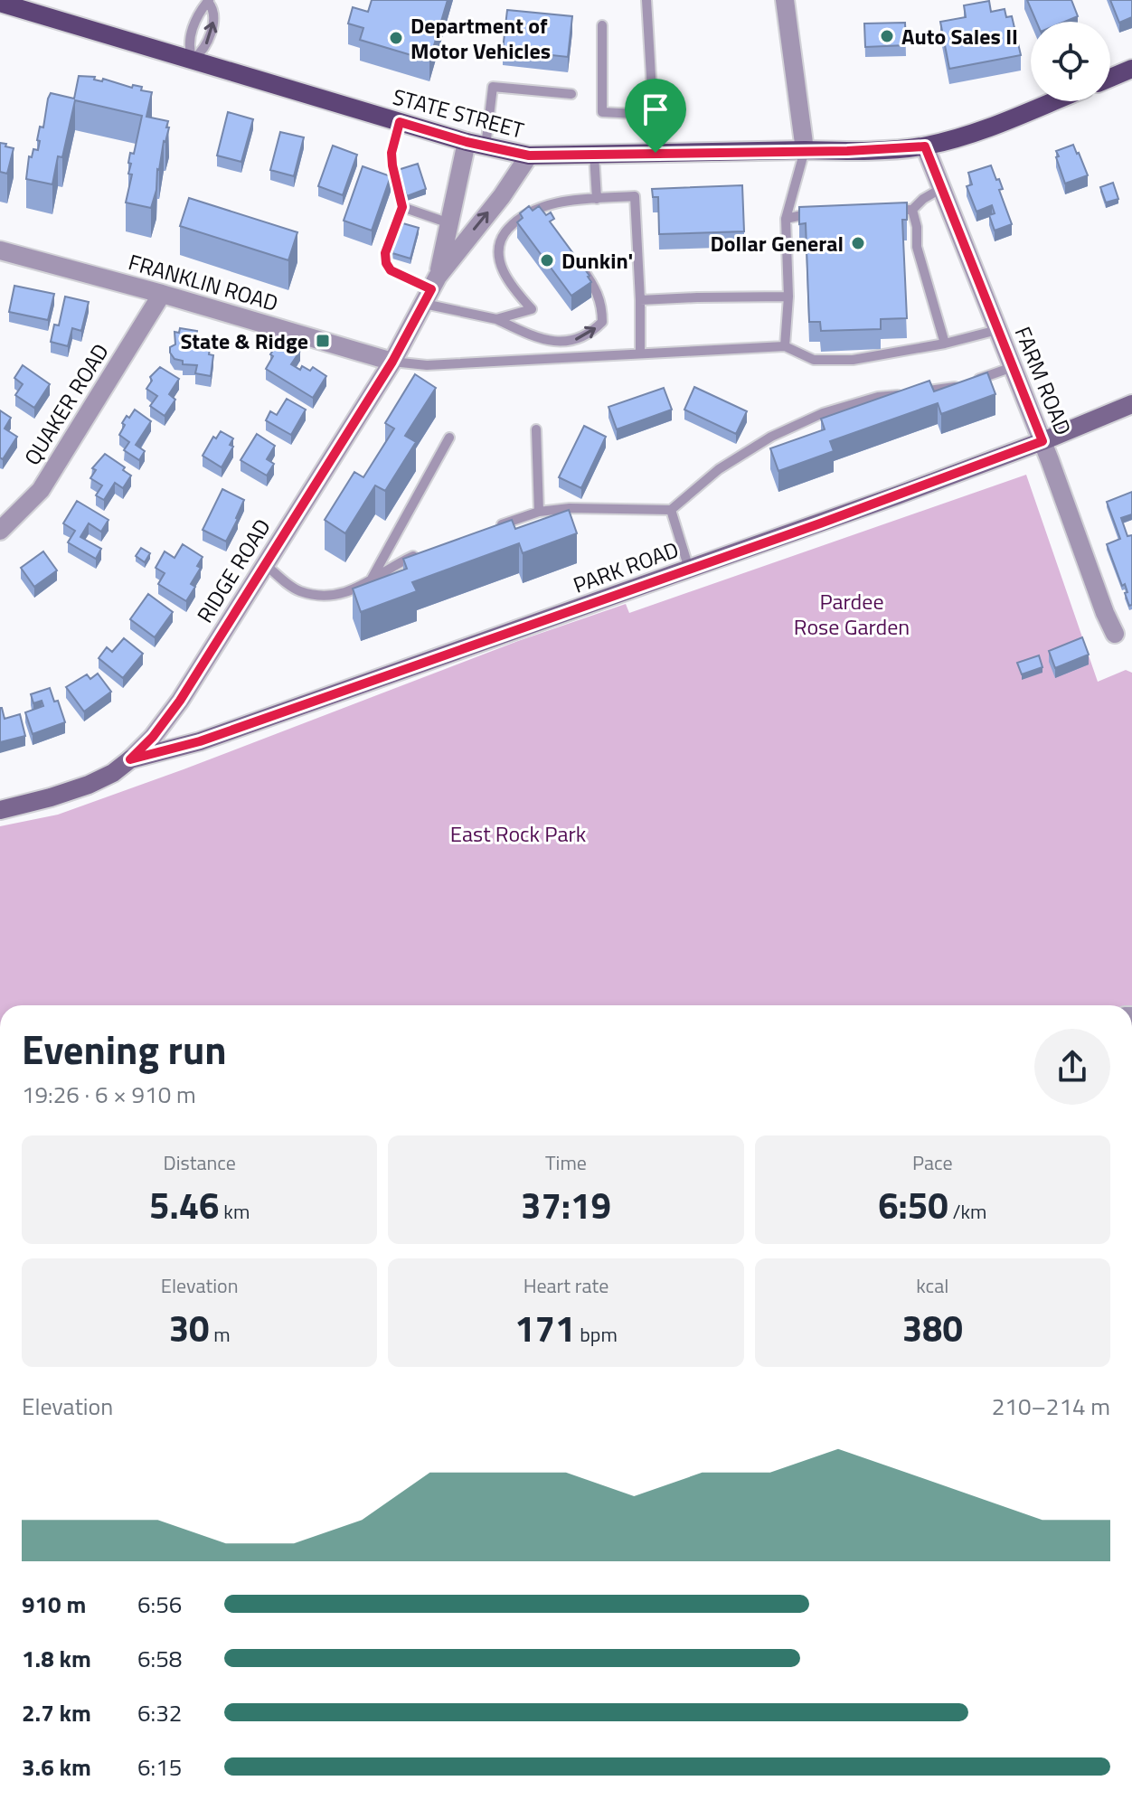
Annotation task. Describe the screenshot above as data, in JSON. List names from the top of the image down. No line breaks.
{"streets":{"main road":["STATE STREET","PARK ROAD","RIDGE ROAD"],"street":["FRANKLIN ROAD","FARM ROAD","QUAKER ROAD"]},"crossings":[["STATE STREET","FARM ROAD"],["STATE STREET","RIDGE ROAD"],["FRANKLIN ROAD","QUAKER ROAD"],["FRANKLIN ROAD","RIDGE ROAD"],["FARM ROAD","PARK ROAD"],["PARK ROAD","RIDGE ROAD"]],"parks":["Pardee Rose Garden","East Rock Park"],"places":{"other":["Auto Sales II","Department of Motor Vehicles","Dollar General","Dunkin'"],"transit":["State & Ridge"]},"page":{"heading":["Evening run","19:26 · 6 × 910 m"],"stats":[["Distance","5.46 km"],["Time","37:19"],["Pace","6:50 /km"],["Elevation","30 m"],["Heart rate","171 bpm"],["kcal","380"]],"chart":["Elevation","210–214 m"],"list":[{"name":"910 m","note":"6:56"},{"name":"1.8 km","note":"6:58"},{"name":"2.7 km","note":"6:32"},{"name":"3.6 km","note":"6:15"}]}}
